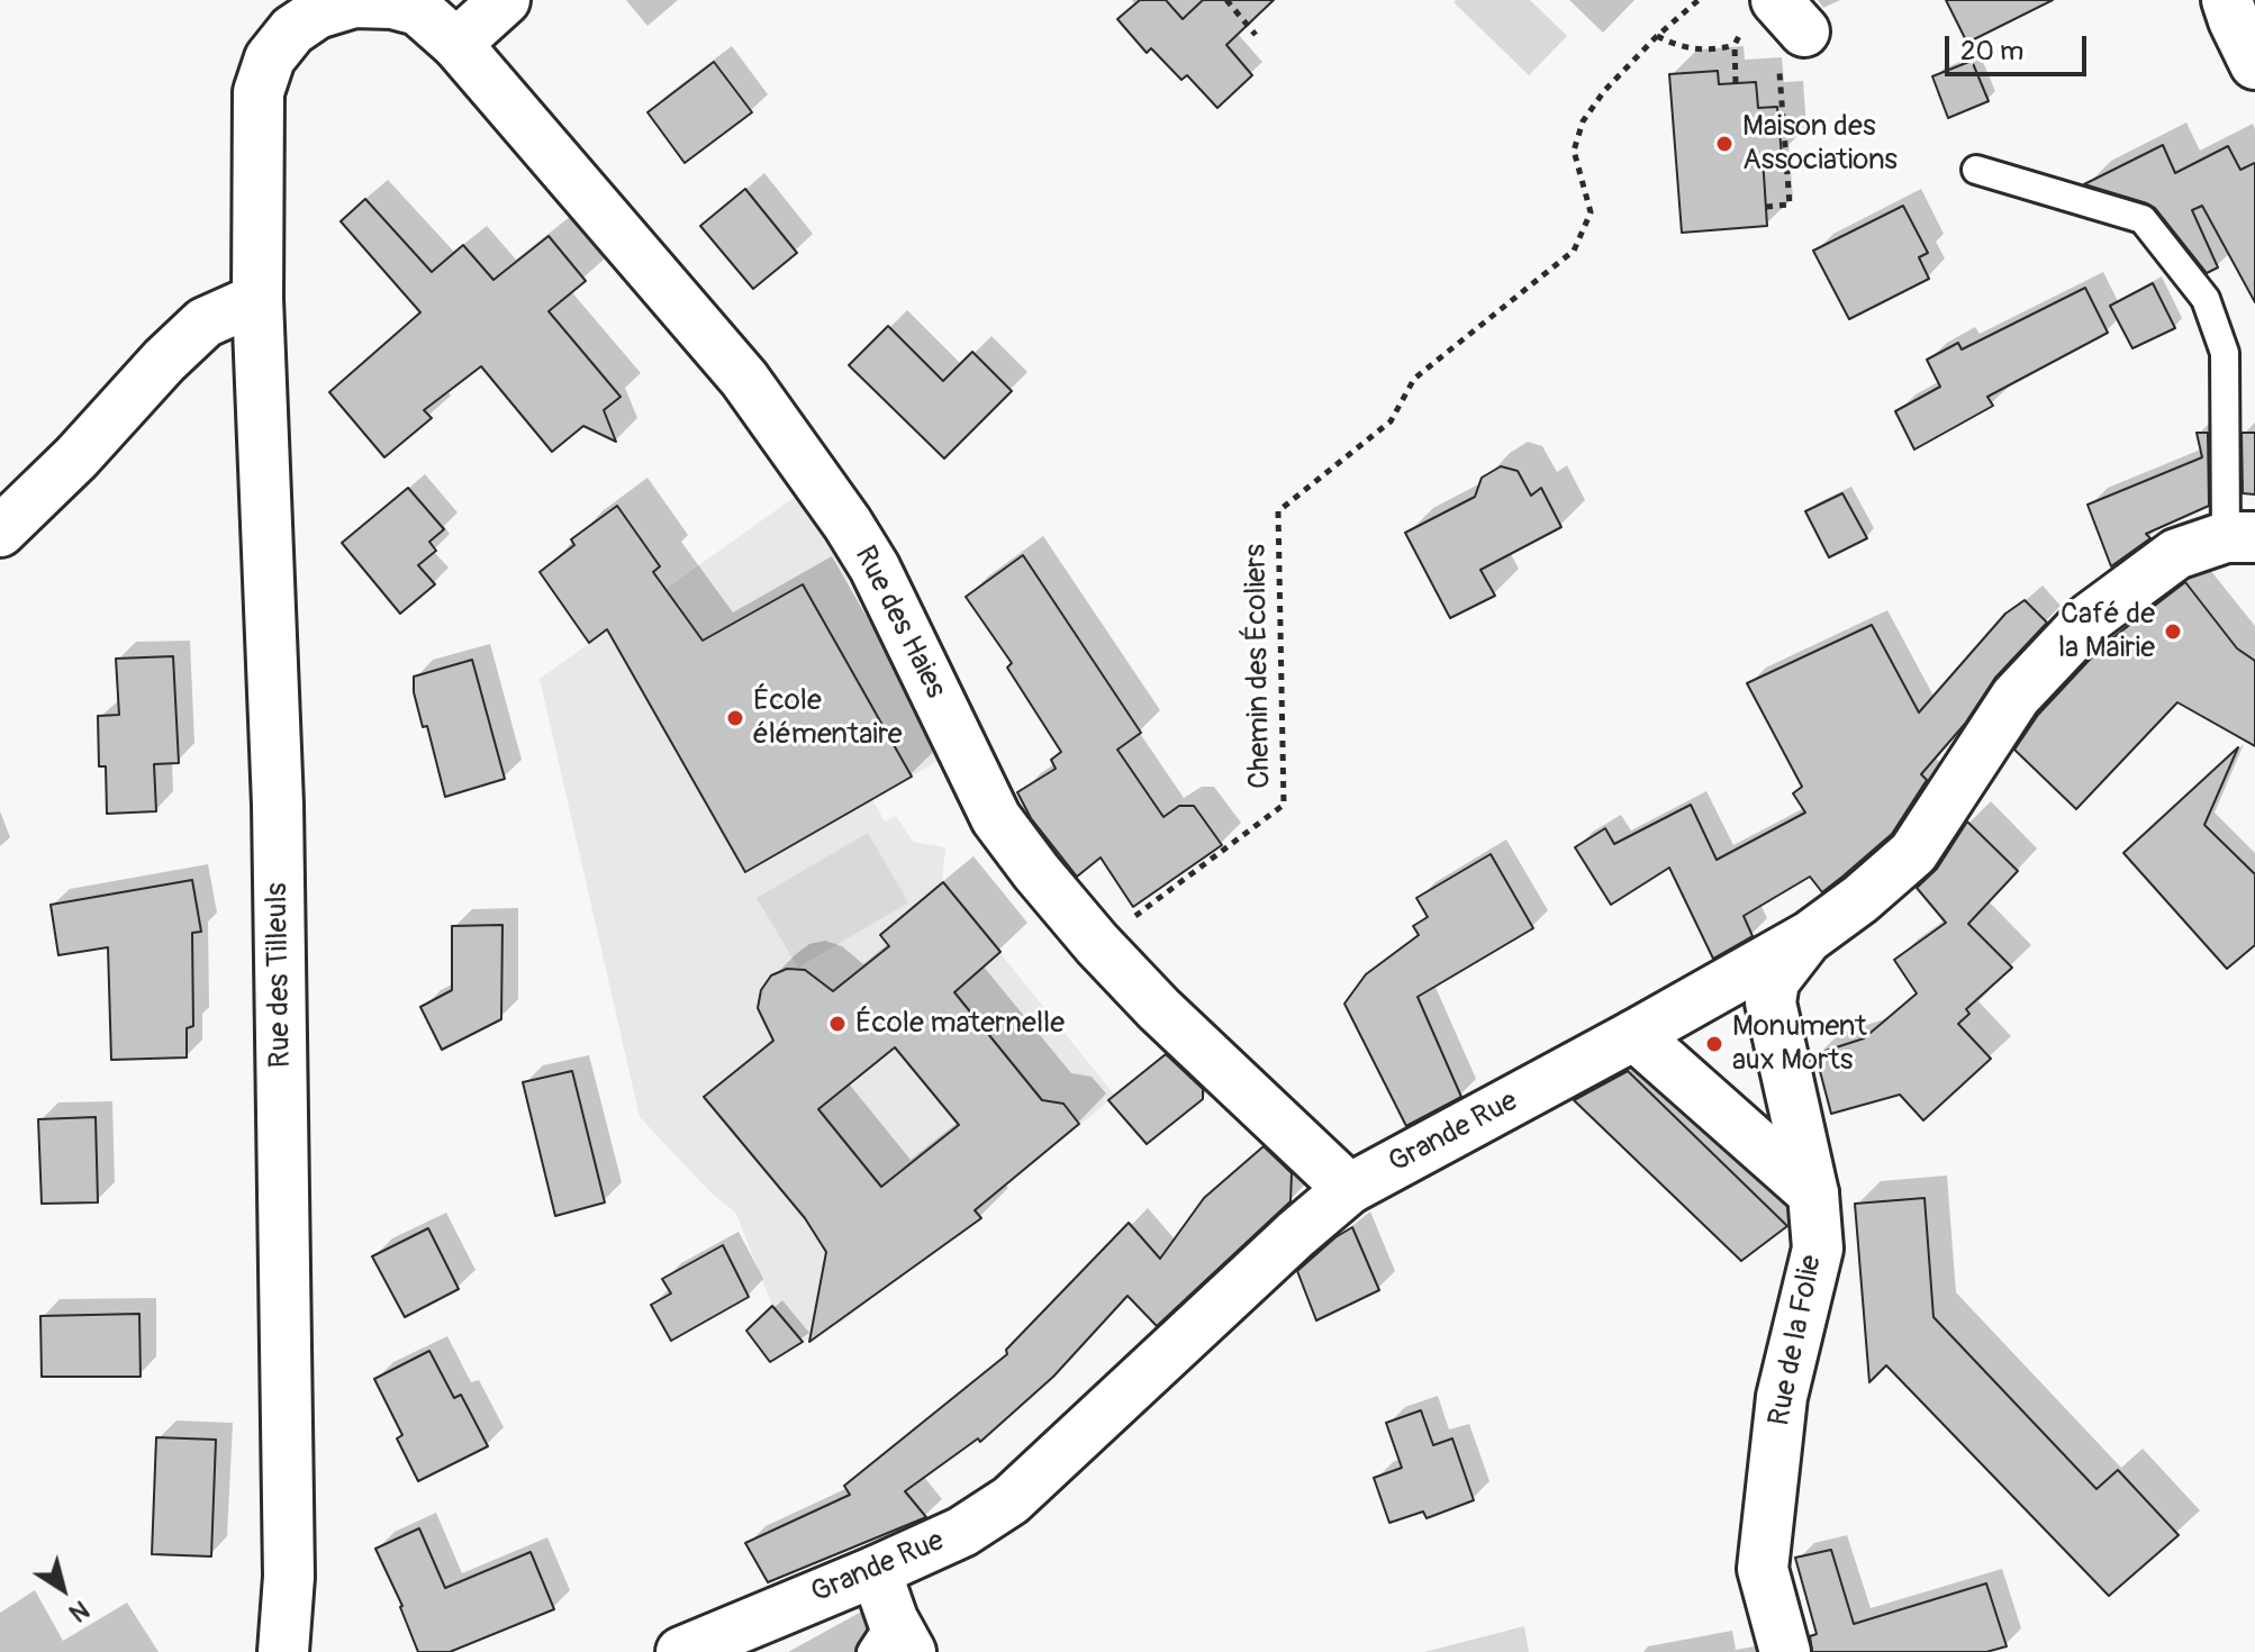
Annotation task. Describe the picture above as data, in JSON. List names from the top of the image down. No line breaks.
{"streets":{"street":["Rue des Haies","Rue des Tilleuls","Grande Rue","Rue de la Folie"],"path":["Chemin des Écoliers"]},"crossings":[["Rue des Haies","Chemin des Écoliers"],["Rue des Haies","Rue des Tilleuls"],["Rue des Haies","Grande Rue"],["Grande Rue","Rue de la Folie"]],"places":["Maison des Associations","Café de la Mairie","École élémentaire","École maternelle","Monument aux Morts"],"scale_bar":"20 m","north":"bottom right"}
